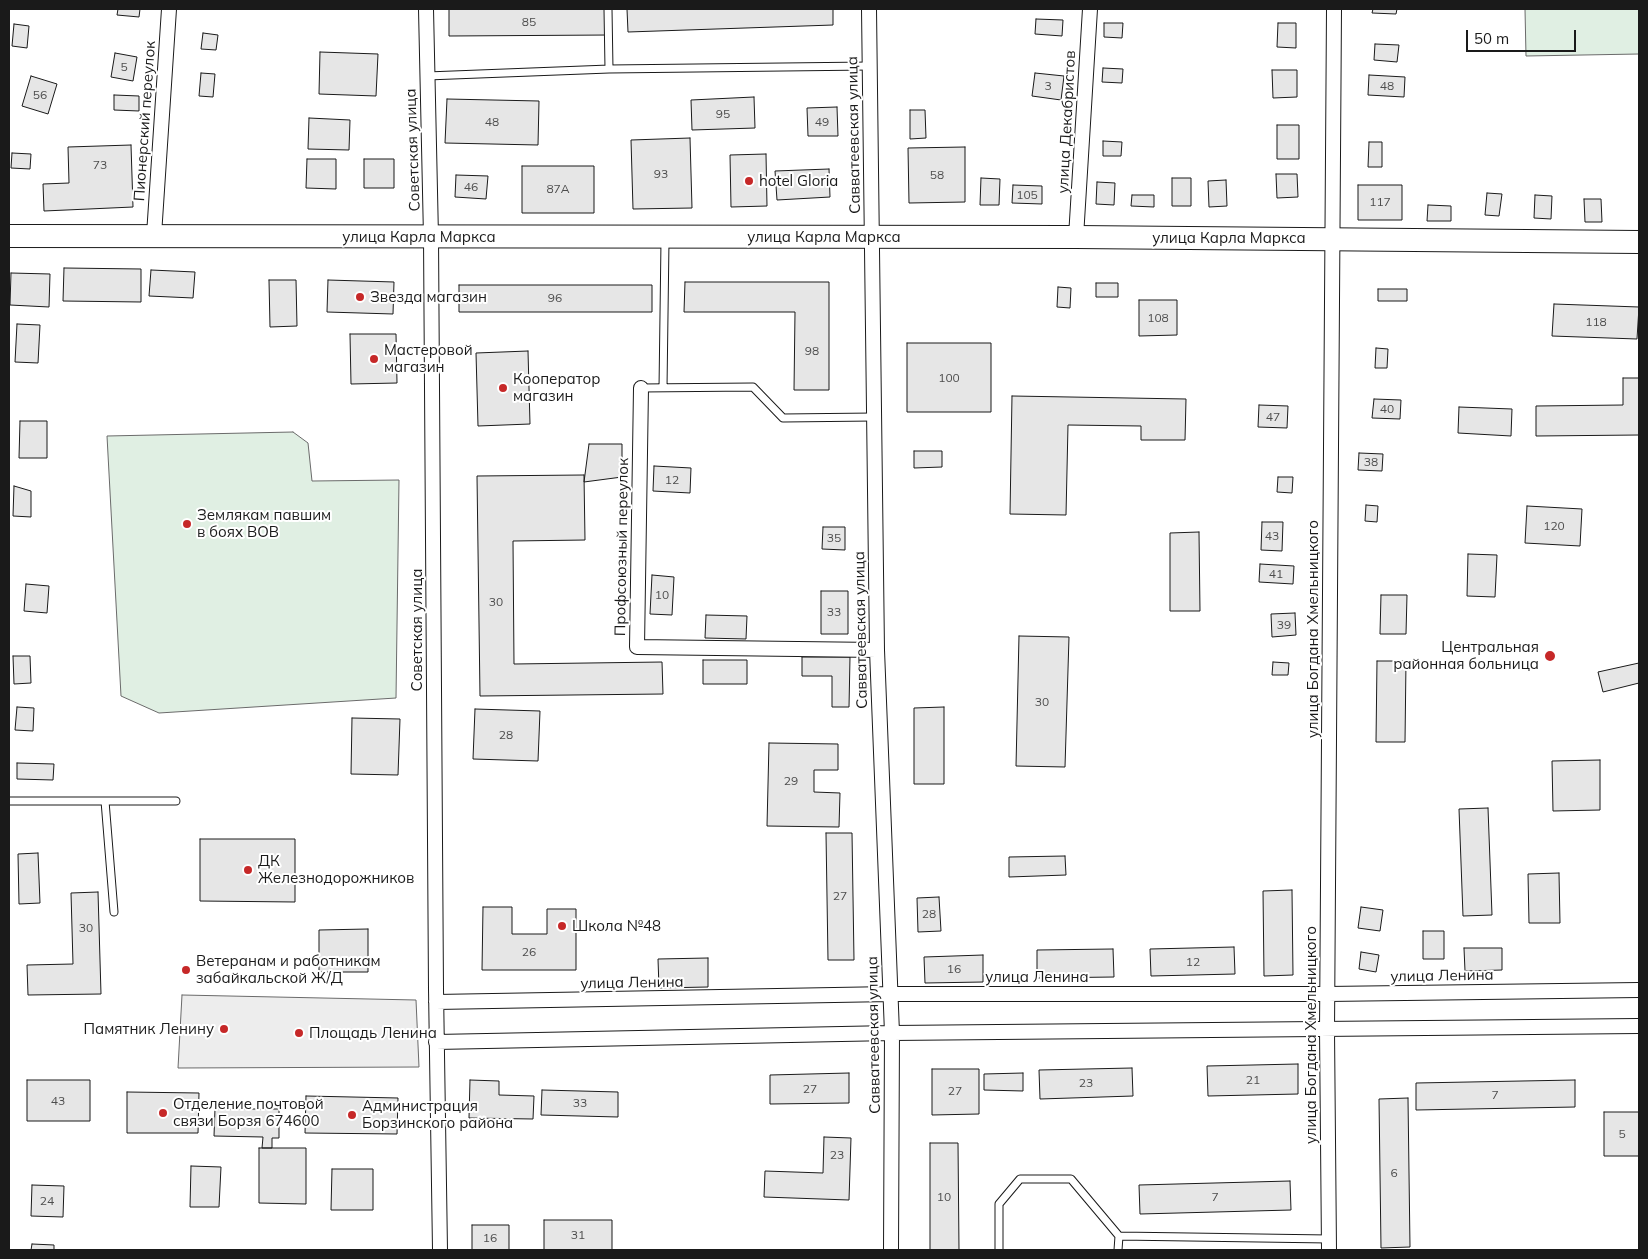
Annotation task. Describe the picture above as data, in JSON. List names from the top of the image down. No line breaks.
{"streets":{"highway":["улица Карла Маркса"],"street":["Пионерский переулок","улица Декабристов","Савватеевская улица","Советская улица","Профсоюзный переулок","улица Богдана Хмельницкого","улица Ленина"]},"crossings":[["Пионерский переулок","улица Карла Маркса"],["улица Декабристов","улица Карла Маркса"],["Савватеевская улица","улица Карла Маркса"],["Савватеевская улица","Профсоюзный переулок"],["Савватеевская улица","улица Ленина"],["Советская улица","улица Карла Маркса"],["Советская улица","улица Ленина"],["улица Карла Маркса","улица Богдана Хмельницкого"],["улица Богдана Хмельницкого","улица Ленина"]],"places":["hotel Gloria","Звезда магазин","Мастеровой магазин","Кооператор магазин","Землякам павшим в боях ВОВ","Центральная районная больница","ДК Железнодорожников","Школа №48","Ветеранам и работникам забайкальской Ж/Д","Памятник Ленину","Площадь Ленина","Отделение почтовой связи Борзя 674600","Администрация Борзинского района"],"house_numbers":["85","5","3","48","56","95","48","49","73","93","58","46","87А","105","117","96","108","118","98","100","40","47","38","12","120","43","35","41","10","30","33","39","30","28","29","27","28","30","26","12","16","21","23","27","27","7","43","33","5","23","6","10","7","24","31","16"],"scale_bar":"50 m"}
